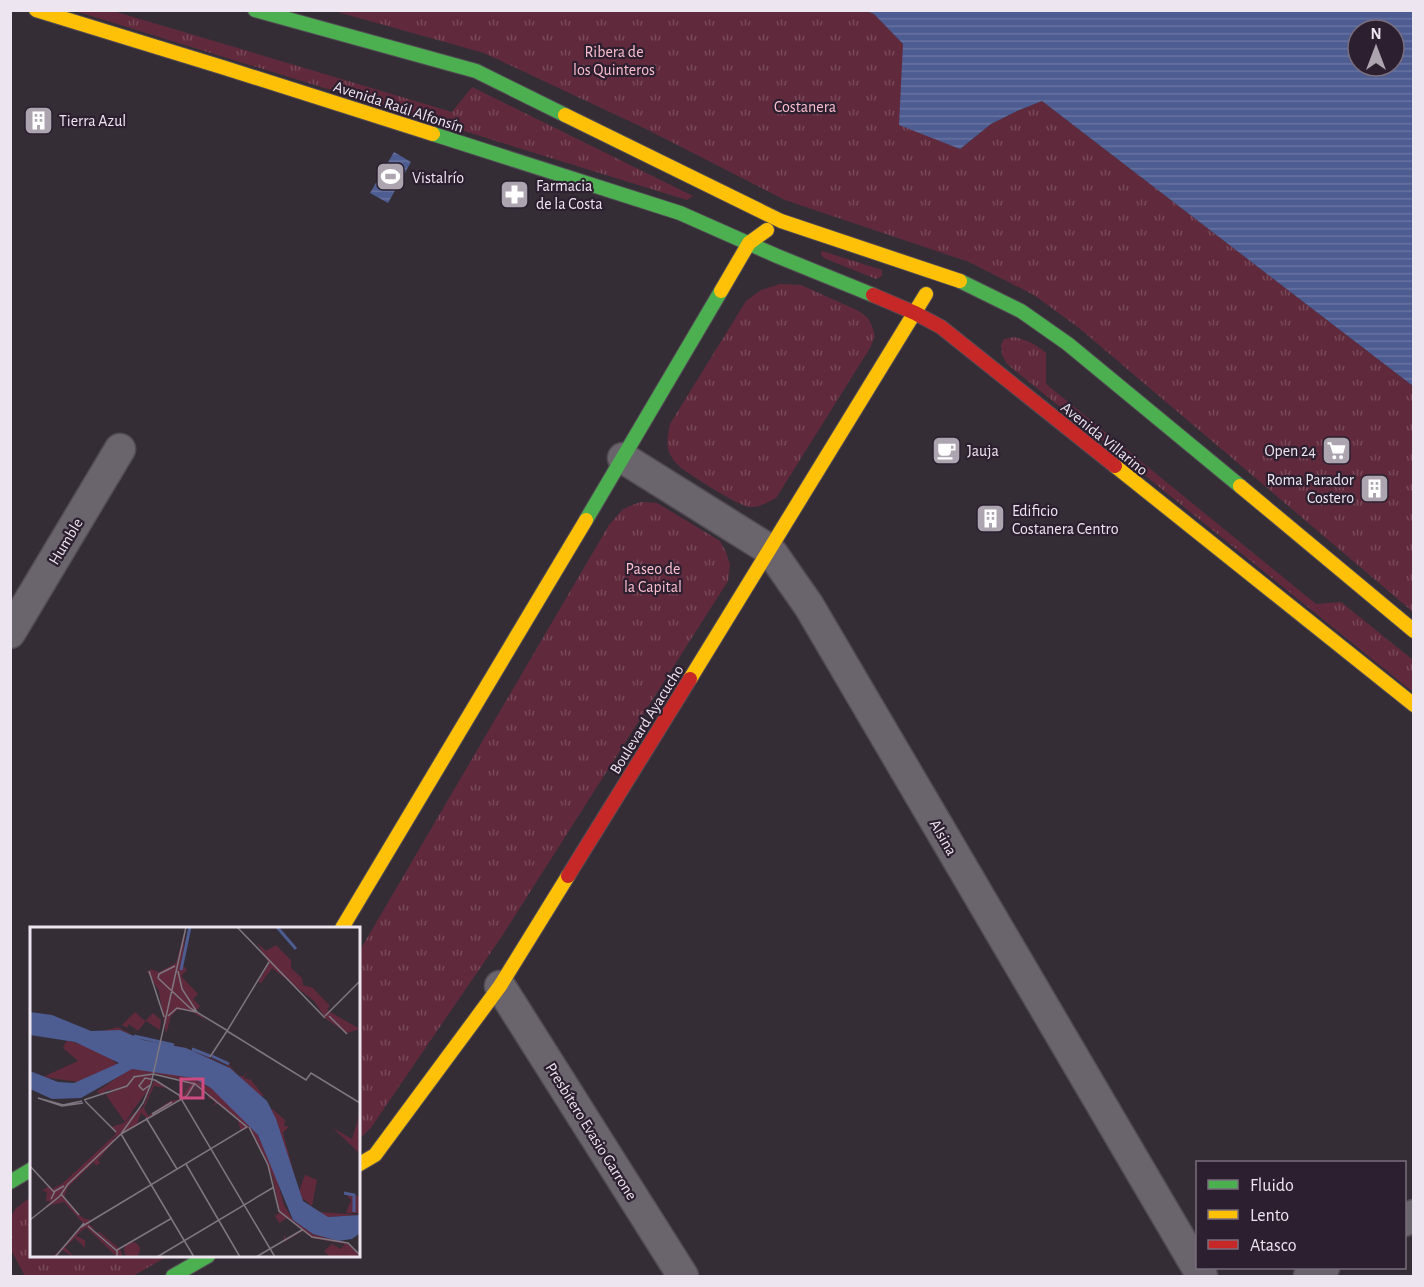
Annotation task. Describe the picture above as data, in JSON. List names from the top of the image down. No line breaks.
{"streets":{"main road":["Avenida Raúl Alfonsín","Avenida Villarino","Boulevard Ayacucho"],"street":["Humble","Alsina","Presbítero Evasio Garrone"]},"crossings":[["Avenida Raúl Alfonsín","Avenida Villarino"],["Avenida Villarino","Boulevard Ayacucho"],["Boulevard Ayacucho","Alsina"],["Boulevard Ayacucho","Presbítero Evasio Garrone"]],"parks":["Ribera de los Quinteros","Costanera","Paseo de la Capital"],"places":{"building":["Tierra Azul","Roma Parador Costero","Edificio Costanera Centro"],"sports":["Vistalrío"],"pharmacy":["Farmacia de la Costa"],"cafe":["Jauja"],"supermarket":["Open 24"]},"legend":["Fluido","Lento","Atasco"],"north":"top"}
